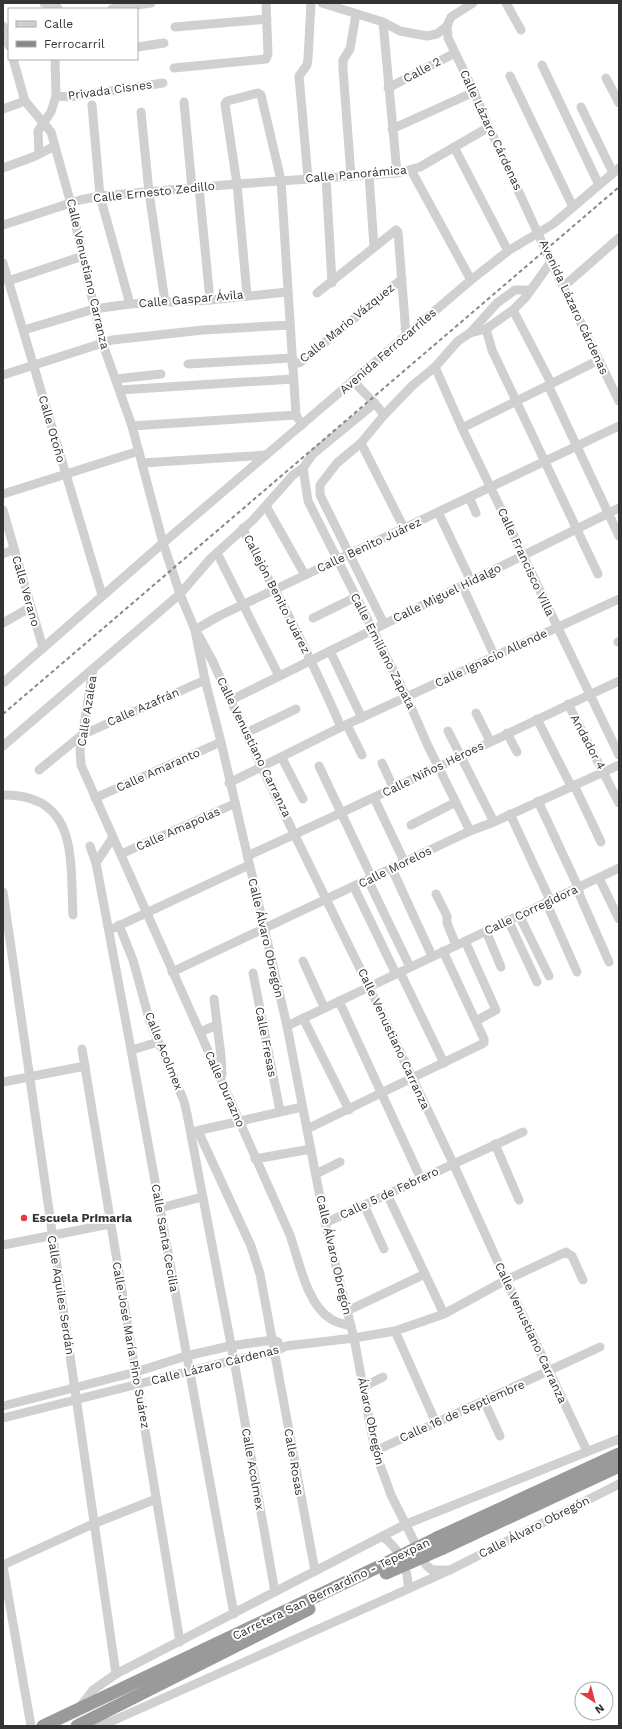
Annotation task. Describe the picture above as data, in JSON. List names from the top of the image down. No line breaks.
{"streets":{"highway":["Carretera San Bernardino - Tepexpan"],"street":["Calle 2","Privada Cisnes","Calle Lázaro Cárdenas","Calle Panorámica","Calle Ernesto Zedillo","Calle Venustiano Carranza","Calle Gaspar Ávila","Avenida Lázaro Cárdenas","Calle Mario Vázquez","Avenida Ferrocarriles","Calle Otoño","Calle Benito Juárez","Calle Francisco Villa","Calle Verano","Calle Miguel Hidalgo","Callejón Benito Juárez","Calle Emiliano Zapata","Calle Ignacio Allende","Calle Azafrán","Calle Azalea","Andador 4","Calle Niños Héroes","Calle Amaranto","Calle Amapolas","Calle Morelos","Calle Corregidora","Calle Álvaro Obregón","Calle Fresas","Calle Acolmex","Calle Durazno","Calle 5 de Febrero","Calle Santa Cecilia","Calle Aquiles Serdán","Calle José María Pino Suárez","Calle 16 de Septiembre","Álvaro Obregón","Calle Rosas"]},"crossings":[["Calle 2","Calle Lázaro Cárdenas"],["Calle Lázaro Cárdenas","Calle Panorámica"],["Calle Lázaro Cárdenas","Calle Venustiano Carranza"],["Calle Lázaro Cárdenas","Avenida Lázaro Cárdenas"],["Calle Lázaro Cárdenas","Avenida Ferrocarriles"],["Calle Lázaro Cárdenas","Calle Álvaro Obregón"],["Calle Lázaro Cárdenas","Calle Acolmex"],["Calle Lázaro Cárdenas","Calle Santa Cecilia"],["Calle Lázaro Cárdenas","Calle Aquiles Serdán"],["Calle Lázaro Cárdenas","Calle José María Pino Suárez"],["Calle Lázaro Cárdenas","Álvaro Obregón"],["Calle Lázaro Cárdenas","Calle Rosas"],["Calle Panorámica","Calle Ernesto Zedillo"],["Calle Ernesto Zedillo","Calle Venustiano Carranza"],["Calle Venustiano Carranza","Calle Gaspar Ávila"],["Calle Venustiano Carranza","Avenida Ferrocarriles"],["Calle Venustiano Carranza","Calle Benito Juárez"],["Calle Venustiano Carranza","Calle Miguel Hidalgo"],["Calle Venustiano Carranza","Calle Ignacio Allende"],["Calle Venustiano Carranza","Calle Niños Héroes"],["Calle Venustiano Carranza","Calle Morelos"],["Calle Venustiano Carranza","Calle Corregidora"],["Calle Venustiano Carranza","Calle Álvaro Obregón"],["Calle Venustiano Carranza","Calle 5 de Febrero"],["Calle Venustiano Carranza","Calle 16 de Septiembre"],["Calle Gaspar Ávila","Calle Otoño"],["Avenida Lázaro Cárdenas","Avenida Ferrocarriles"],["Avenida Ferrocarriles","Calle Otoño"],["Avenida Ferrocarriles","Calle Verano"],["Avenida Ferrocarriles","Calle Álvaro Obregón"],["Calle Benito Juárez","Calle Francisco Villa"],["Calle Benito Juárez","Callejón Benito Juárez"],["Calle Benito Juárez","Calle Emiliano Zapata"],["Calle Benito Juárez","Calle Álvaro Obregón"],["Calle Francisco Villa","Calle Miguel Hidalgo"],["Calle Francisco Villa","Calle Ignacio Allende"],["Calle Francisco Villa","Calle Niños Héroes"],["Calle Miguel Hidalgo","Callejón Benito Juárez"],["Calle Miguel Hidalgo","Calle Emiliano Zapata"],["Callejón Benito Juárez","Calle Ignacio Allende"],["Callejón Benito Juárez","Calle Azalea"],["Calle Emiliano Zapata","Calle Ignacio Allende"],["Calle Emiliano Zapata","Calle Azalea"],["Calle Emiliano Zapata","Calle Niños Héroes"],["Calle Emiliano Zapata","Calle Morelos"],["Calle Ignacio Allende","Calle Álvaro Obregón"],["Calle Azafrán","Calle Azalea"],["Calle Azafrán","Calle Álvaro Obregón"],["Calle Azalea","Calle Amaranto"],["Calle Azalea","Calle Álvaro Obregón"],["Calle Azalea","Calle Durazno"],["Andador 4","Calle Niños Héroes"],["Andador 4","Calle Morelos"],["Calle Niños Héroes","Calle Álvaro Obregón"],["Calle Niños Héroes","Calle Acolmex"],["Calle Niños Héroes","Calle Durazno"],["Calle Niños Héroes","Calle Santa Cecilia"],["Calle Amaranto","Calle Álvaro Obregón"],["Calle Amapolas","Calle Álvaro Obregón"],["Calle Amapolas","Calle Durazno"],["Calle Morelos","Calle Álvaro Obregón"],["Calle Morelos","Calle Durazno"],["Calle Corregidora","Calle Álvaro Obregón"],["Calle Álvaro Obregón","Calle Durazno"],["Calle Álvaro Obregón","Calle 5 de Febrero"],["Calle Álvaro Obregón","Álvaro Obregón"],["Calle Álvaro Obregón","Carretera San Bernardino - Tepexpan"],["Calle Acolmex","Calle Rosas"],["Calle 16 de Septiembre","Álvaro Obregón"]],"places":["Escuela Primaria"],"legend":["Calle","Ferrocarril"],"north":"bottom right"}
